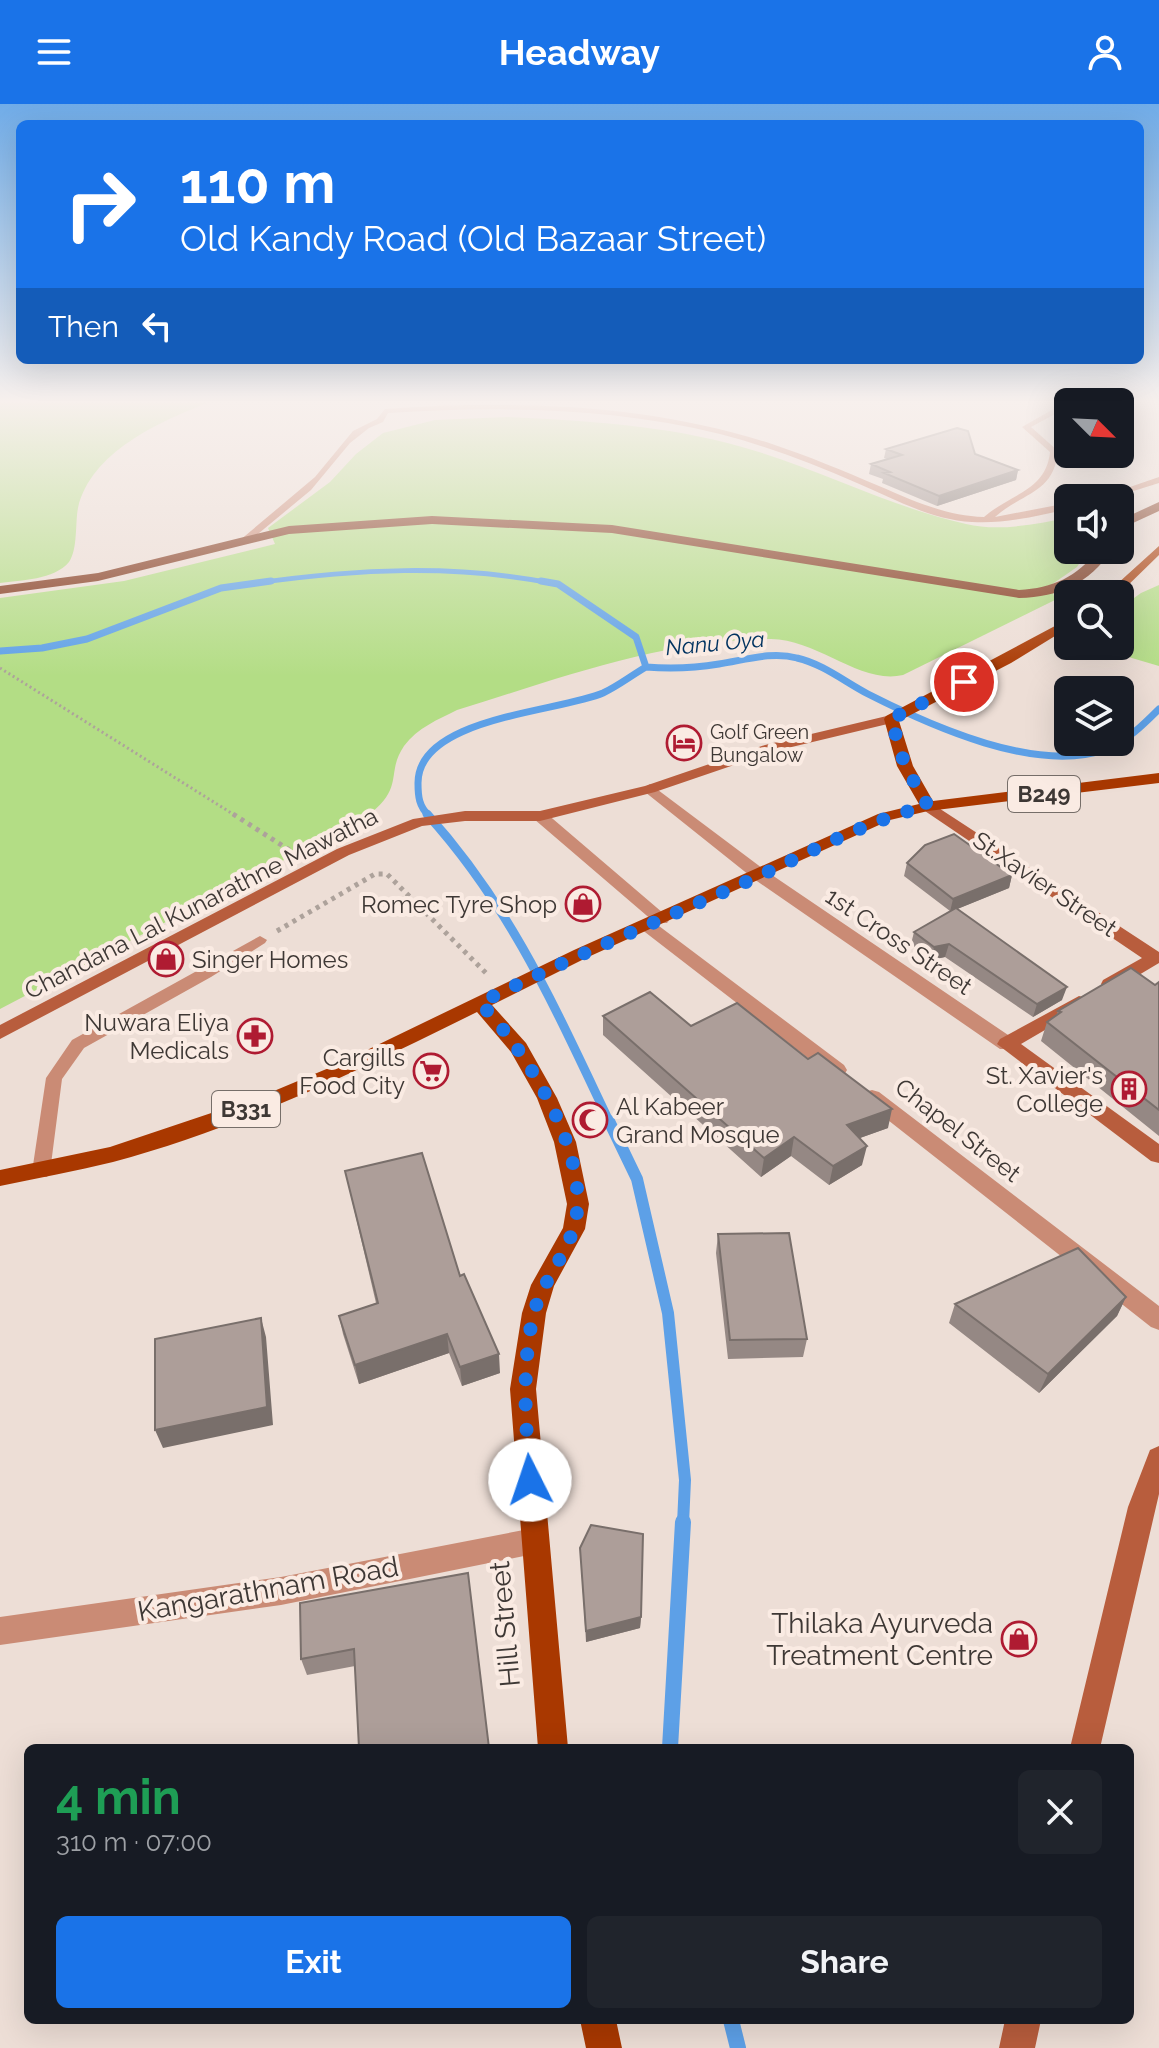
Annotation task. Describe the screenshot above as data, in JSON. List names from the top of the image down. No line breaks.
{"streets":{"main road":["B249","B331","Hill Street"],"street":["St.Xavier Street","Chandana Lal Kunarathne Mawatha","1st Cross Street","Chapel Street","Kangarathnam Road"]},"crossings":[["B249","St.Xavier Street"],["B249","B331"],["St.Xavier Street","B331"],["Chandana Lal Kunarathne Mawatha","1st Cross Street"],["Chandana Lal Kunarathne Mawatha","Chapel Street"],["1st Cross Street","B331"],["B331","Chapel Street"],["B331","Hill Street"],["Kangarathnam Road","Hill Street"]],"water":["Nanu Oya"],"places":{"hotel":["Golf Green Bungalow"],"shop":["Romec Tyre Shop","Singer Homes","Thilaka Ayurveda Treatment Centre"],"pharmacy":["Nuwara Eliya Medicals"],"supermarket":["Cargills Food City"],"building":["St. Xavier's College"],"mosque":["Al Kabeer Grand Mosque"]},"north":"bottom right","page":{"header":"Headway","turn":["110 m","Old Kandy Road (Old Bazaar Street)"],"then":"Then","heading":["4 min","310 m · 07:00"],"buttons":["Exit","Share"]}}
